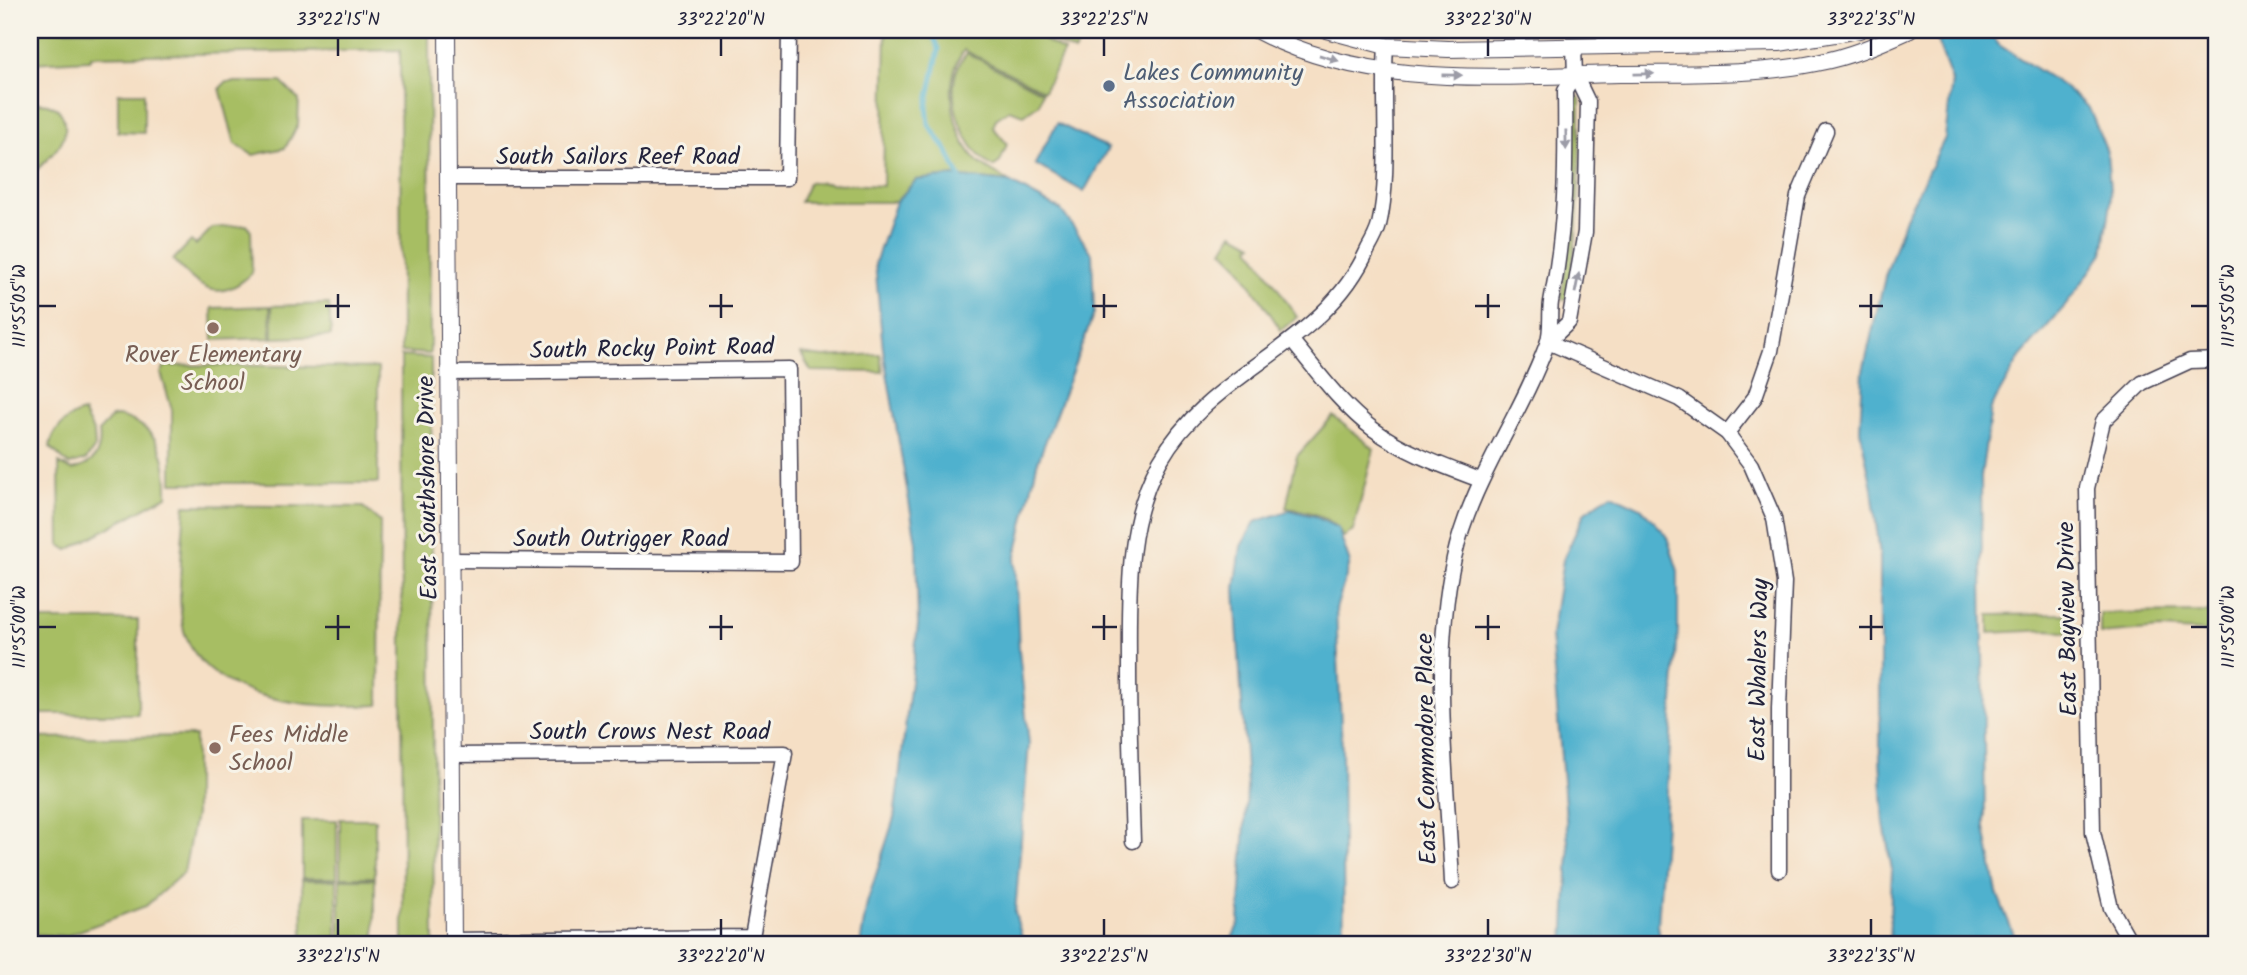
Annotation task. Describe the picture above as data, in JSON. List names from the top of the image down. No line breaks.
{"streets":{"street":["South Sailors Reef Road","South Rocky Point Road","East Southshore Drive","South Outrigger Road","East Bayview Drive","East Whalers Way","South Crows Nest Road","East Commodore Place"]},"crossings":[["South Sailors Reef Road","East Southshore Drive"],["South Rocky Point Road","East Southshore Drive"],["South Rocky Point Road","South Outrigger Road"],["East Southshore Drive","South Outrigger Road"],["East Southshore Drive","South Crows Nest Road"],["East Whalers Way","East Commodore Place"]],"places":["Lakes Community Association","Rover Elementary School","Fees Middle School"],"coordinates":["33°22'15\"N","33°22'20\"N","33°22'25\"N","33°22'30\"N","33°22'35\"N","111°55'05\"W","111°55'00\"W"]}
